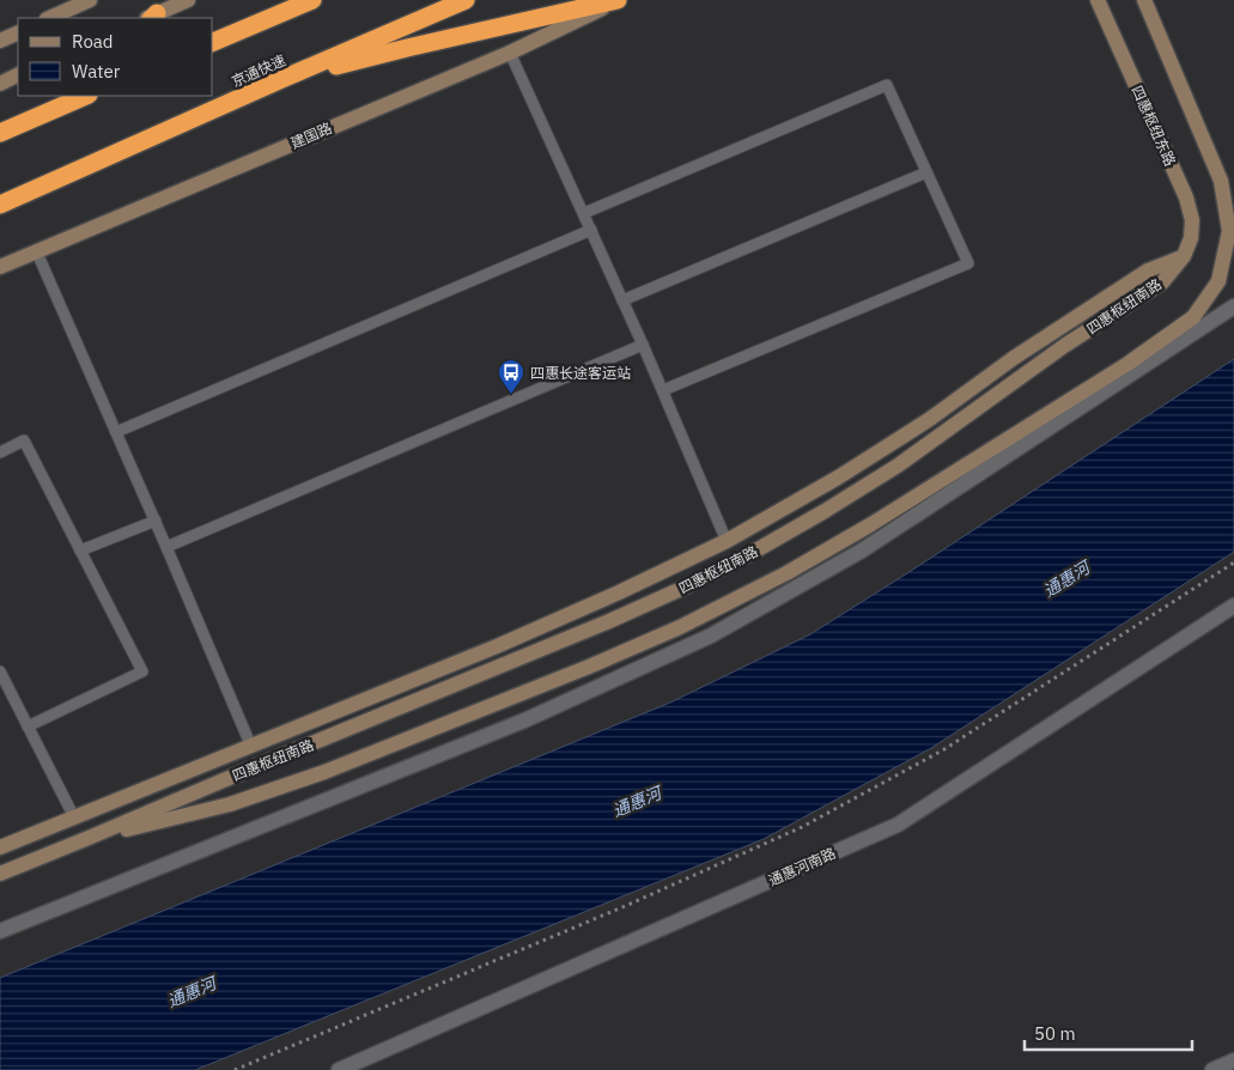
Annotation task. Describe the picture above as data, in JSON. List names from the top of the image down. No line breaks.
{"streets":{"highway":["京通快速"],"street":["四惠枢纽东路","建国路","四惠枢纽南路","通惠河南路"]},"crossings":[["四惠枢纽东路","四惠枢纽南路"]],"water":["通惠河"],"places":{"bus stop":["四惠长途客运站"]},"legend":["Road","Water"],"scale_bar":"50 m"}
